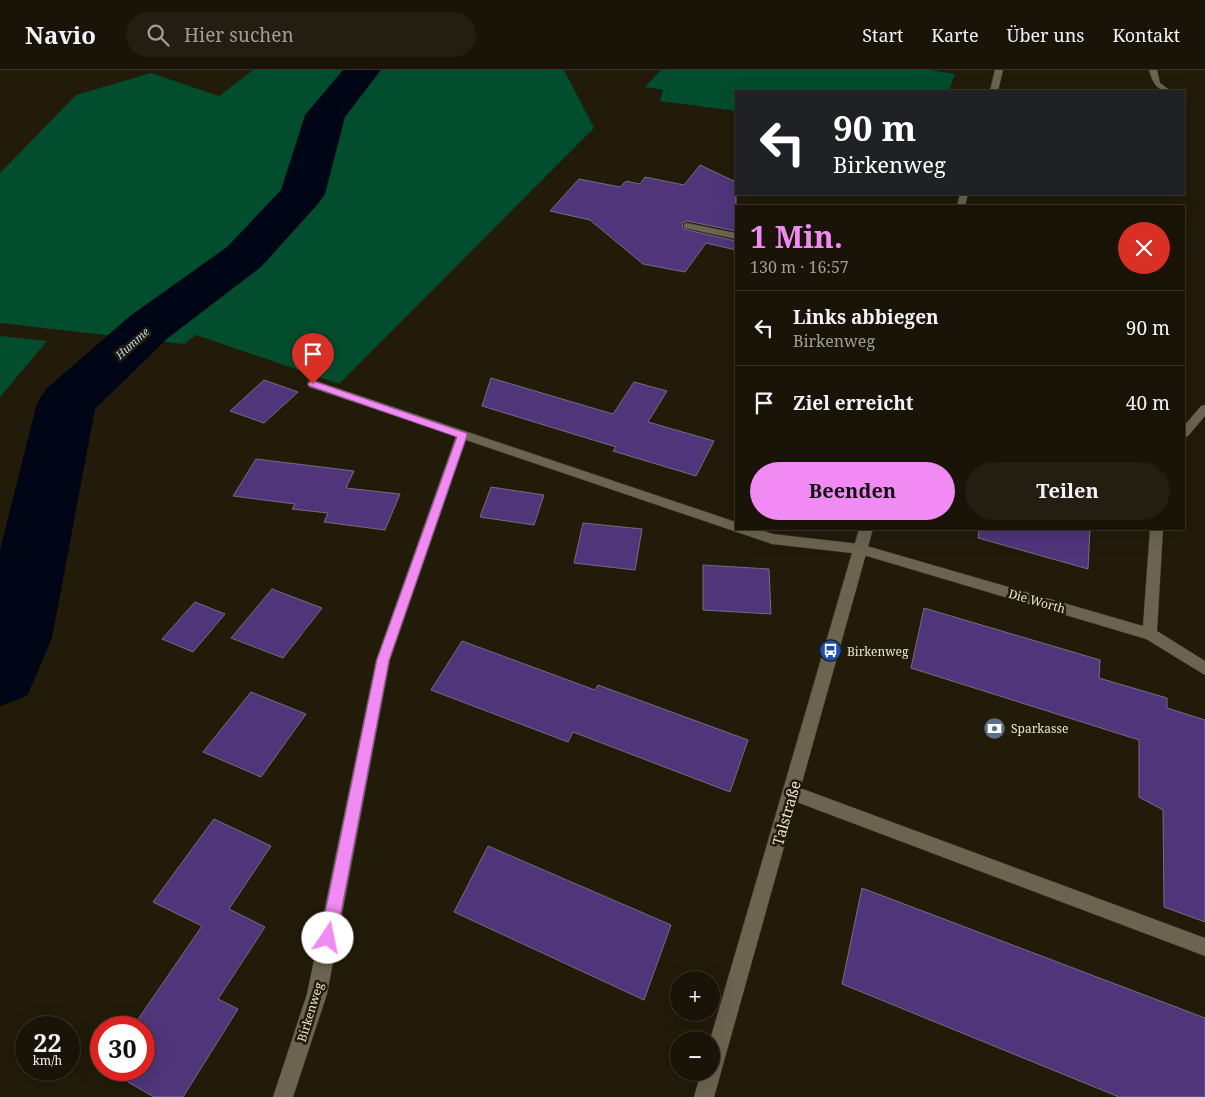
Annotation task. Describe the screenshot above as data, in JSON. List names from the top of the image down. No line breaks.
{"streets":{"street":["Die Worth","Talstraße","Birkenweg"]},"crossings":[["Die Worth","Talstraße"]],"water":["Humme"],"places":{"bus stop":["Birkenweg"],"bank":["Sparkasse"]},"page":{"header":"Navio","search":"Hier suchen","nav":["Start","Karte","Über uns","Kontakt"],"turn":["90 m","Birkenweg"],"heading":["1 Min.","130 m · 16:57"],"list":[{"name":"Links abbiegen","note":"Birkenweg","value":"90 m"},{"name":"Ziel erreicht","value":"40 m"}],"buttons":["Beenden","Teilen"],"map_buttons":["+","−"],"speed":"22 km/h","limit":"30"}}
